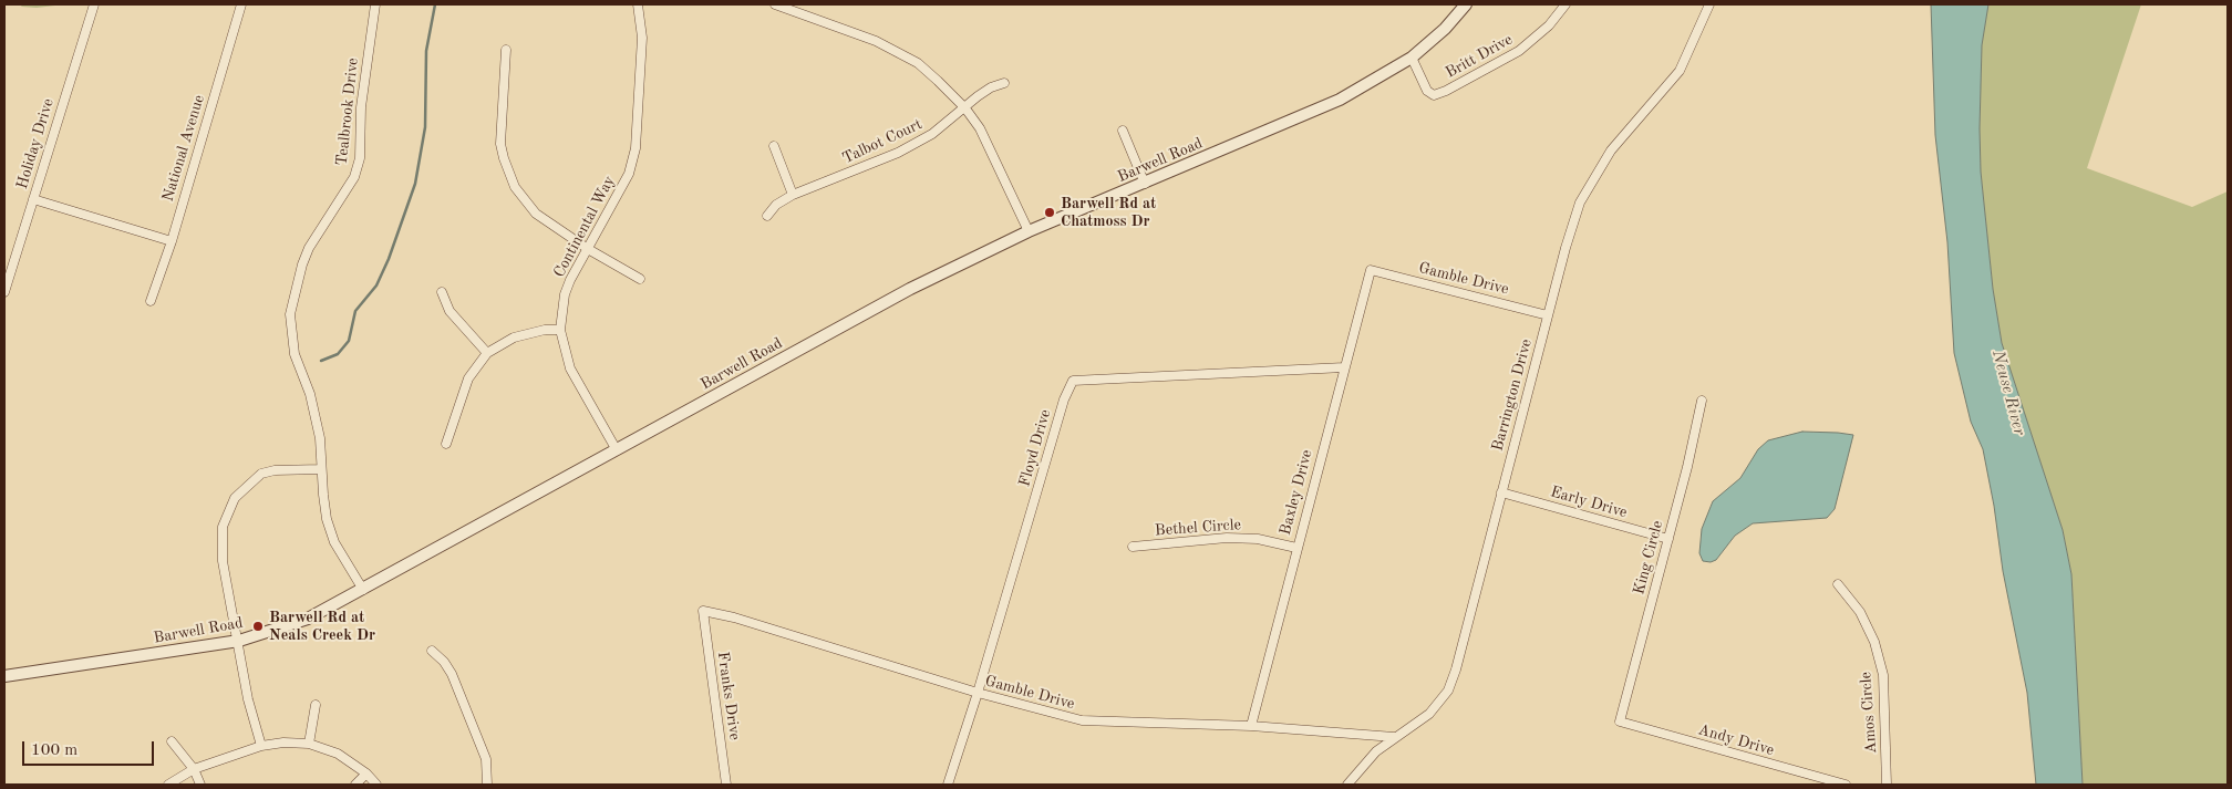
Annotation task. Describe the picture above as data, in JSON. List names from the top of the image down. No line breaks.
{"streets":{"street":["Britt Drive","Tealbrook Drive","Talbot Court","Holiday Drive","National Avenue","Barwell Road","Continental Way","Gamble Drive","Barrington Drive","Floyd Drive","Baxley Drive","Early Drive","Bethel Circle","King Circle","Franks Drive","Amos Circle","Andy Drive"]},"crossings":[["Britt Drive","Barwell Road"],["Tealbrook Drive","Barwell Road"],["Barwell Road","Continental Way"],["Gamble Drive","Barrington Drive"],["Gamble Drive","Floyd Drive"],["Gamble Drive","Baxley Drive"],["Gamble Drive","Franks Drive"],["Barrington Drive","Early Drive"],["Floyd Drive","Baxley Drive"],["Baxley Drive","Bethel Circle"],["Early Drive","King Circle"],["King Circle","Andy Drive"]],"water":["Neuse River"],"places":["Barwell Rd at Chatmoss Dr","Barwell Rd at Neals Creek Dr"],"scale_bar":"100 m"}
